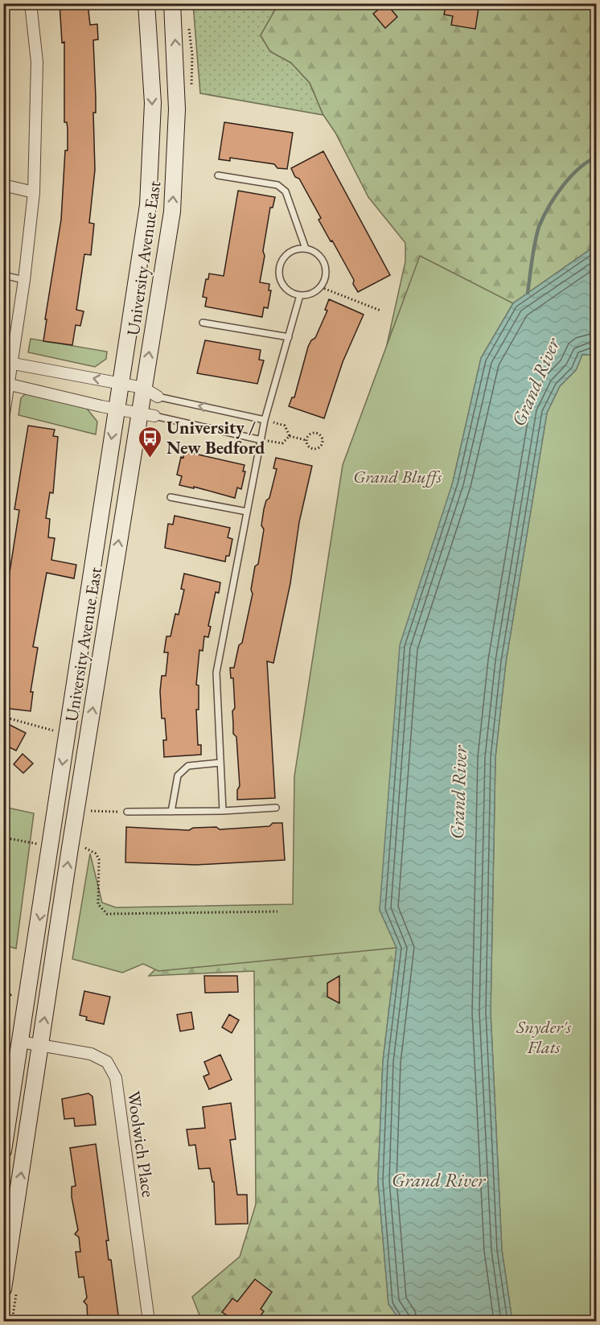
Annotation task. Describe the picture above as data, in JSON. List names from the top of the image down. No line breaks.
{"streets":{"main road":["University Avenue East"],"street":["Woolwich Place"]},"crossings":[["University Avenue East","Woolwich Place"]],"water":["Grand River"],"parks":["Grand Bluffs","Snyder's Flats"],"places":{"bus stop":["University / New Bedford"]}}
